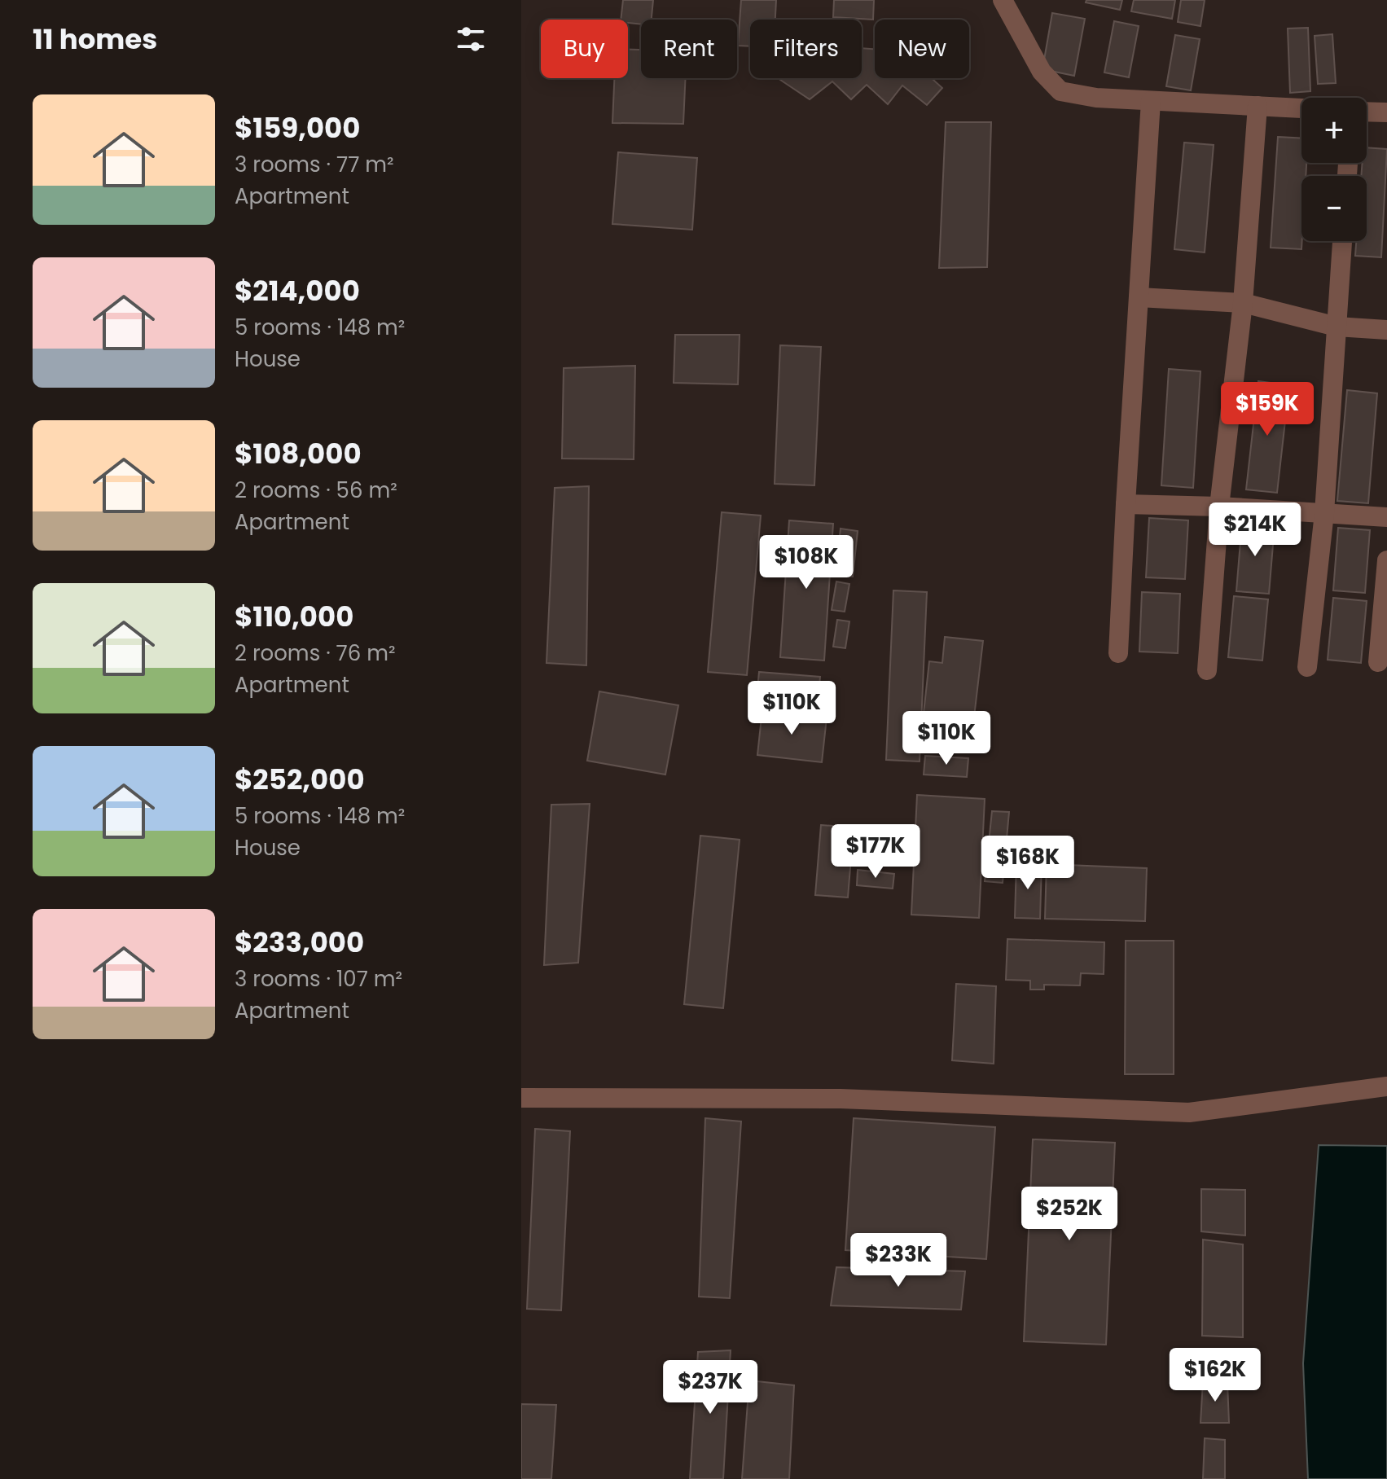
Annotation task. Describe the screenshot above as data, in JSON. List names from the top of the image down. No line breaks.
{"page":{"heading":"11 homes","chip":["Buy","Rent","Filters","New"],"list":[{"name":"$159,000","note":"3 rooms · 77 m² · Apartment"},{"name":"$214,000","note":"5 rooms · 148 m² · House"},{"name":"$108,000","note":"2 rooms · 56 m² · Apartment"},{"name":"$110,000","note":"2 rooms · 76 m² · Apartment"},{"name":"$252,000","note":"5 rooms · 148 m² · House"},{"name":"$233,000","note":"3 rooms · 107 m² · Apartment"}],"map_buttons":["+","−"],"price":["$159K","$214K","$108K","$110K","$110K","$177K","$168K","$252K","$233K","$162K","$237K"]}}
